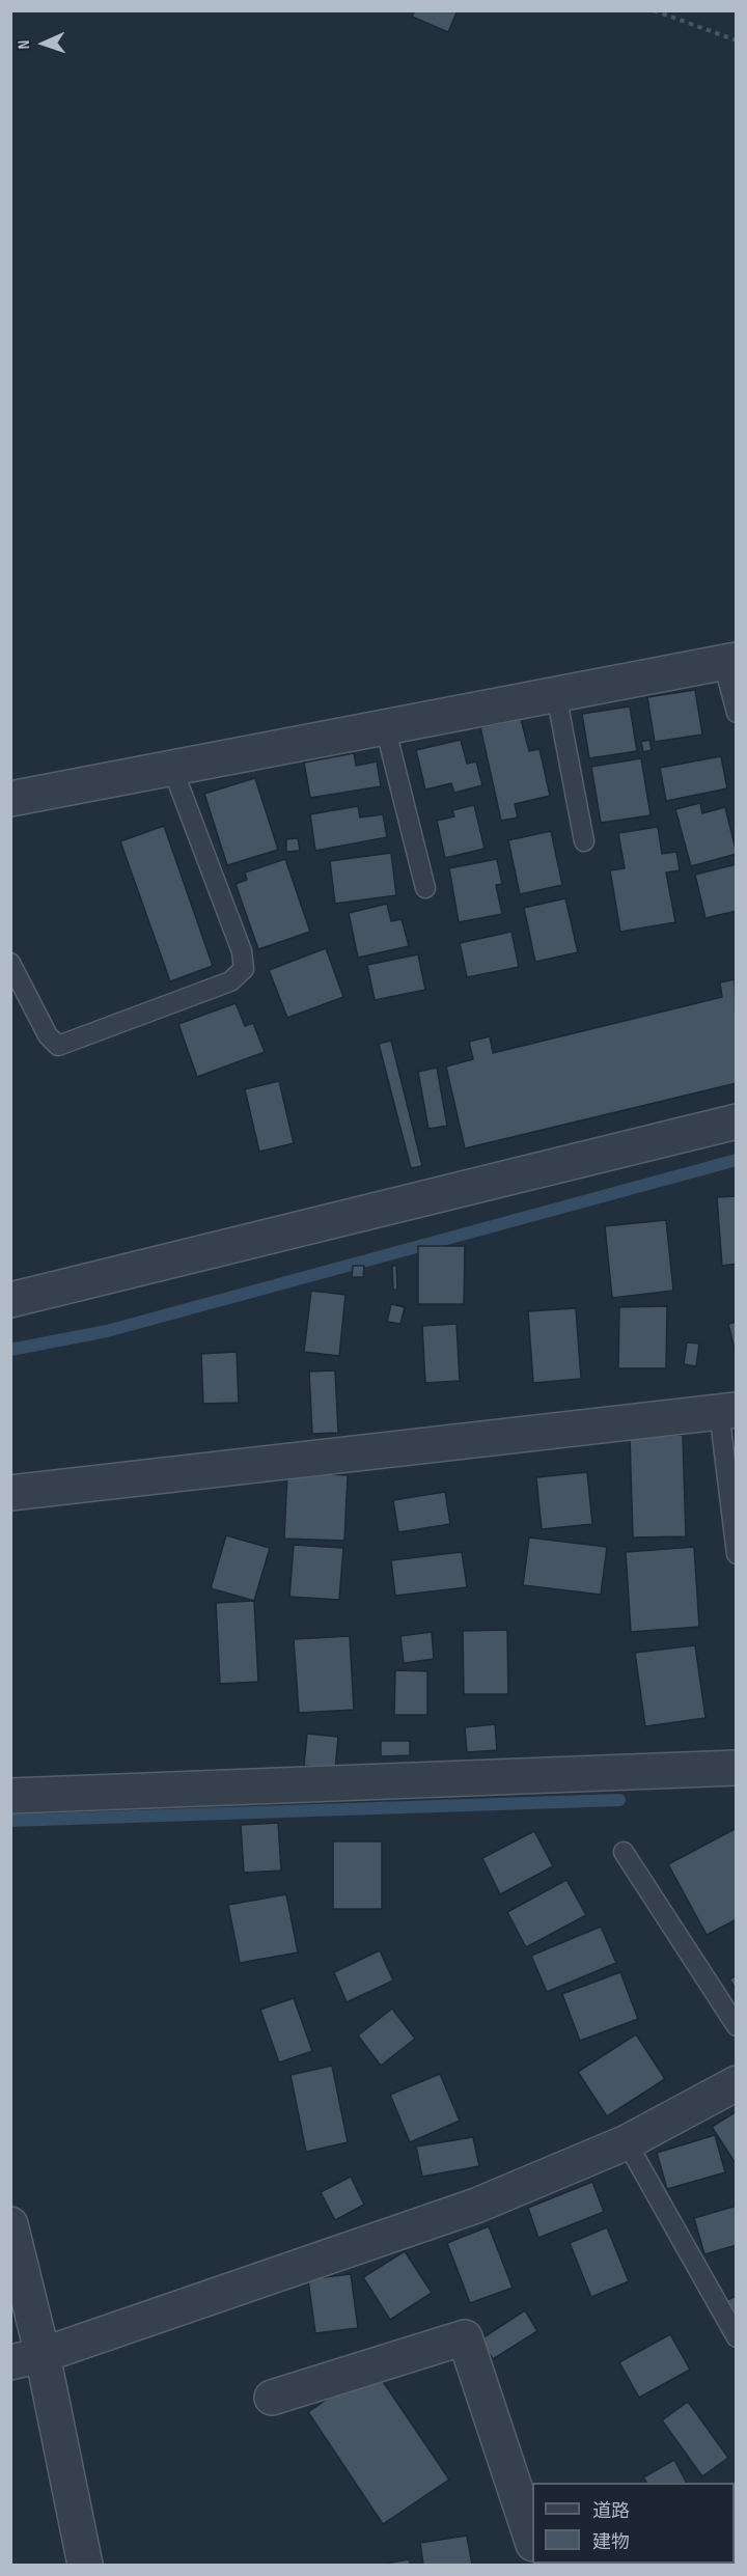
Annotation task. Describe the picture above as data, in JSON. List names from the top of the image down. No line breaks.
{"legend":["道路","建物"],"north":"left"}
